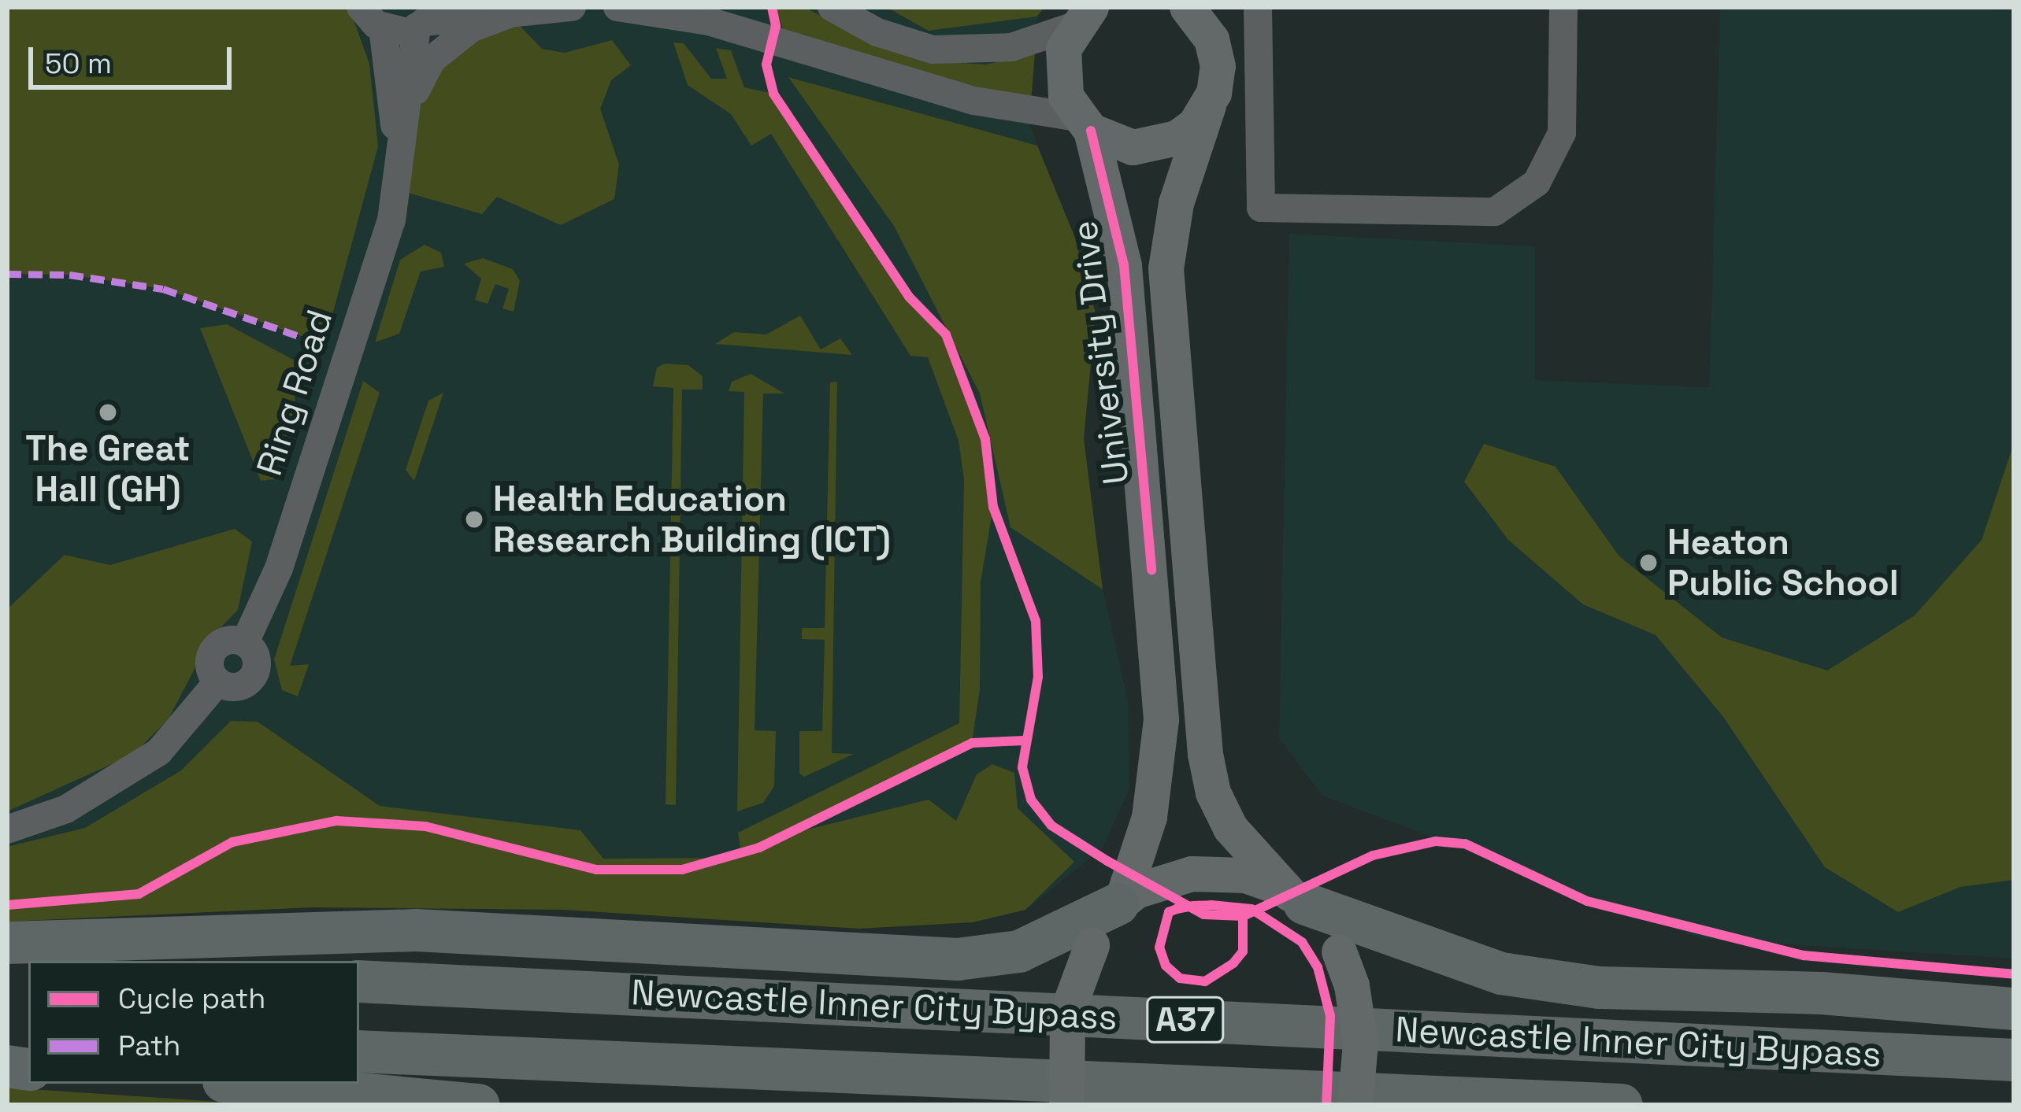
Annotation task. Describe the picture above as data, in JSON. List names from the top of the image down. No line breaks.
{"streets":{"highway":["Newcastle Inner City Bypass","A37"],"main road":["University Drive"],"street":["Ring Road"]},"places":["The Great Hall (GH)","Health Education Research Building (ICT)","Heaton Public School"],"legend":["Cycle path","Path"],"scale_bar":"50 m"}
